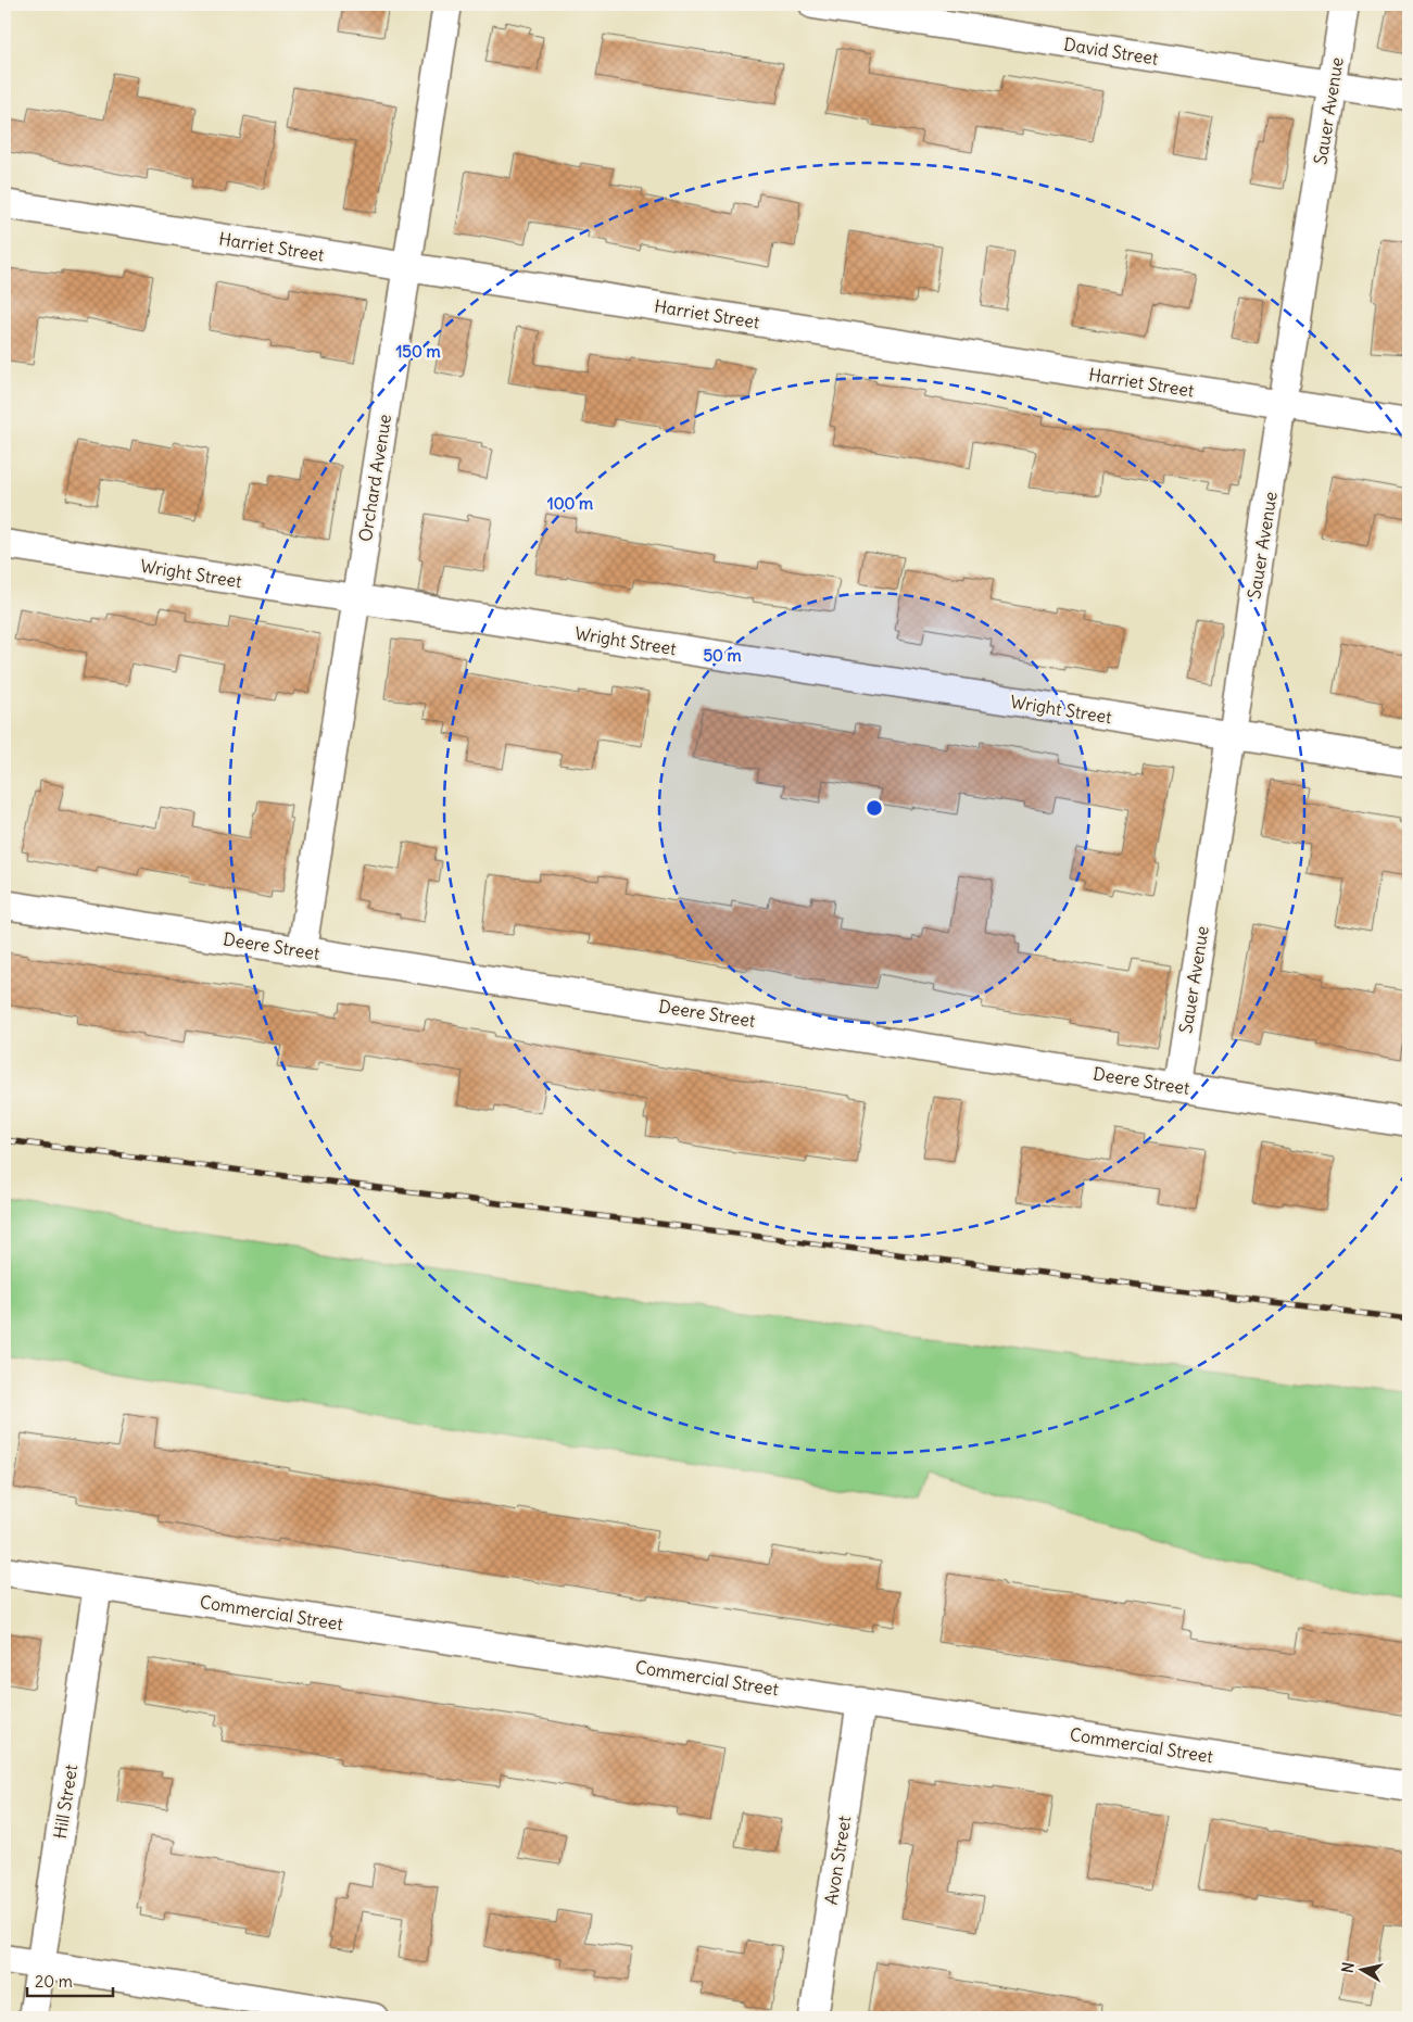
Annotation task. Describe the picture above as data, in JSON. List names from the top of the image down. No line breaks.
{"streets":{"street":["David Street","Sauer Avenue","Harriet Street","Orchard Avenue","Wright Street","Deere Street","Commercial Street","Hill Street","Avon Street"]},"crossings":[["David Street","Sauer Avenue"],["Sauer Avenue","Harriet Street"],["Sauer Avenue","Wright Street"],["Sauer Avenue","Deere Street"],["Harriet Street","Orchard Avenue"],["Orchard Avenue","Wright Street"],["Orchard Avenue","Deere Street"],["Commercial Street","Hill Street"],["Commercial Street","Avon Street"]],"scale_bar":"20 m","north":"left","rings":["150 m","100 m","50 m"]}
